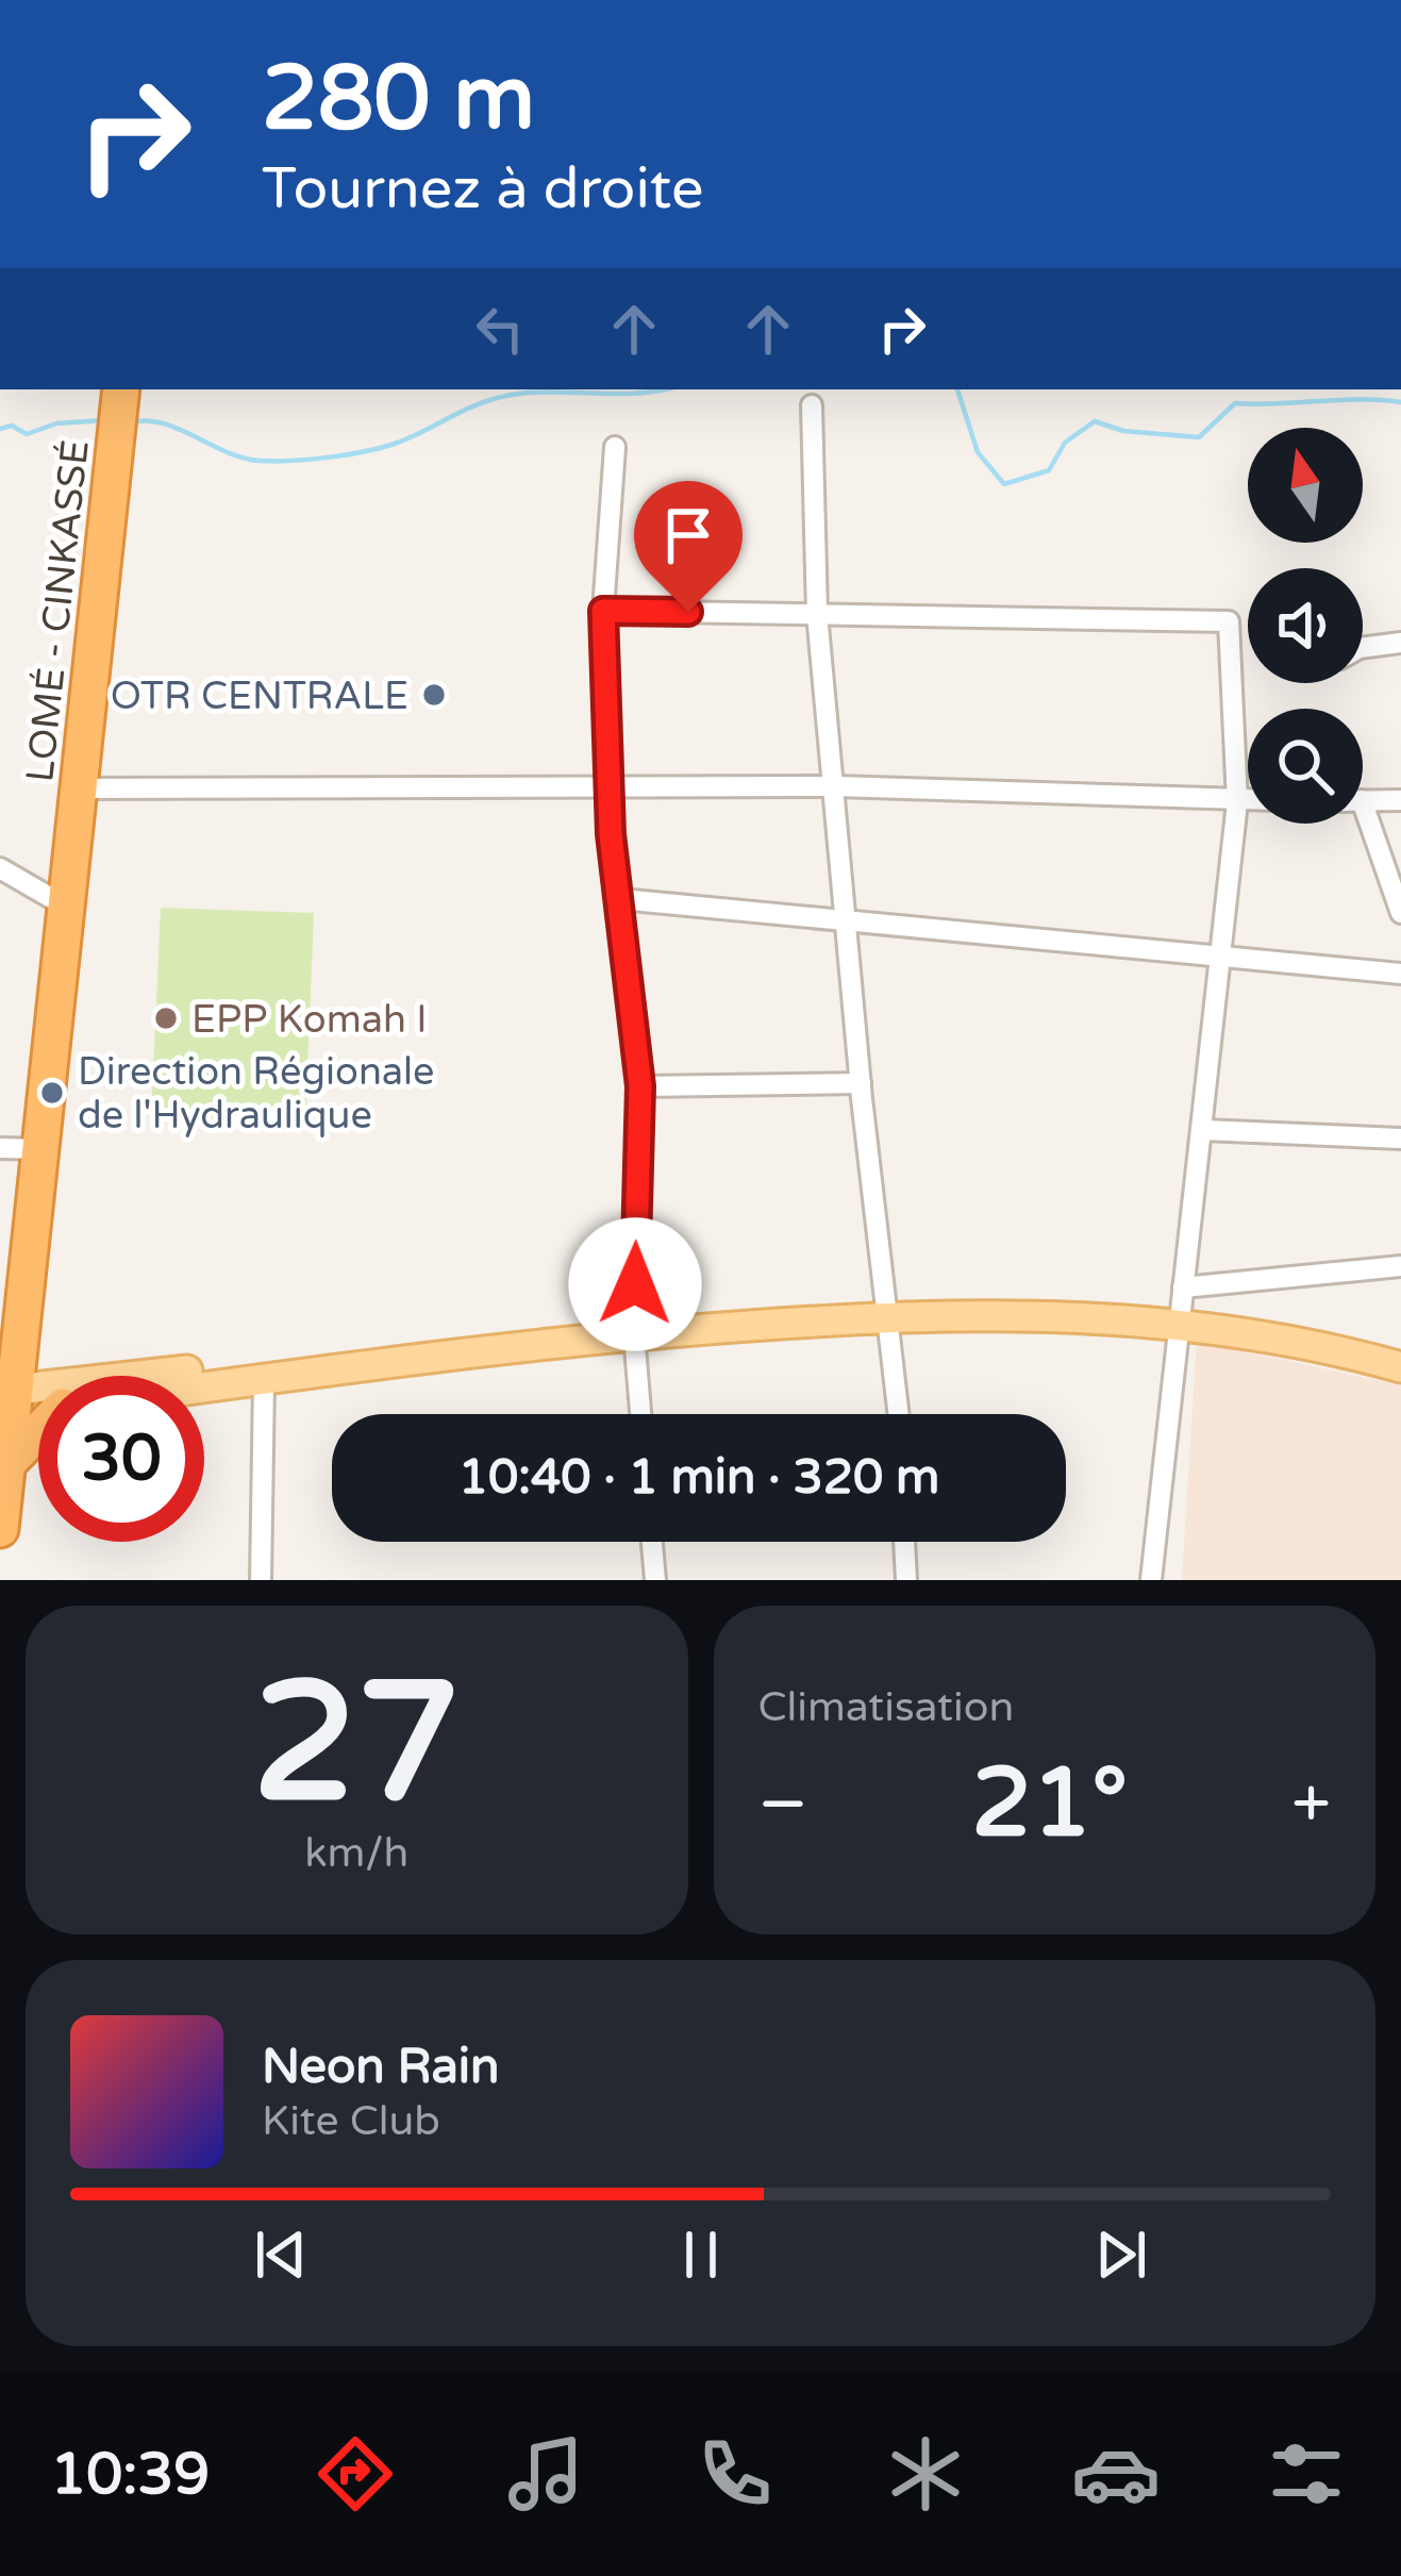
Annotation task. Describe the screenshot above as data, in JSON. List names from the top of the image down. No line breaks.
{"streets":{"highway":["LOMÉ - CINKASSÉ"]},"places":["OTR CENTRALE","EPP Komah I","Direction Régionale de l'Hydraulique"],"north":"top","page":{"turn":["280 m","Tournez à droite"],"limit":"30","trip":"10:40 · 1 min · 320 m","tile":[["27","km/h"],"Climatisation"],"heat":["−","21°","+"],"song":["Neon Rain","Kite Club"],"tabs":"10:39"}}
